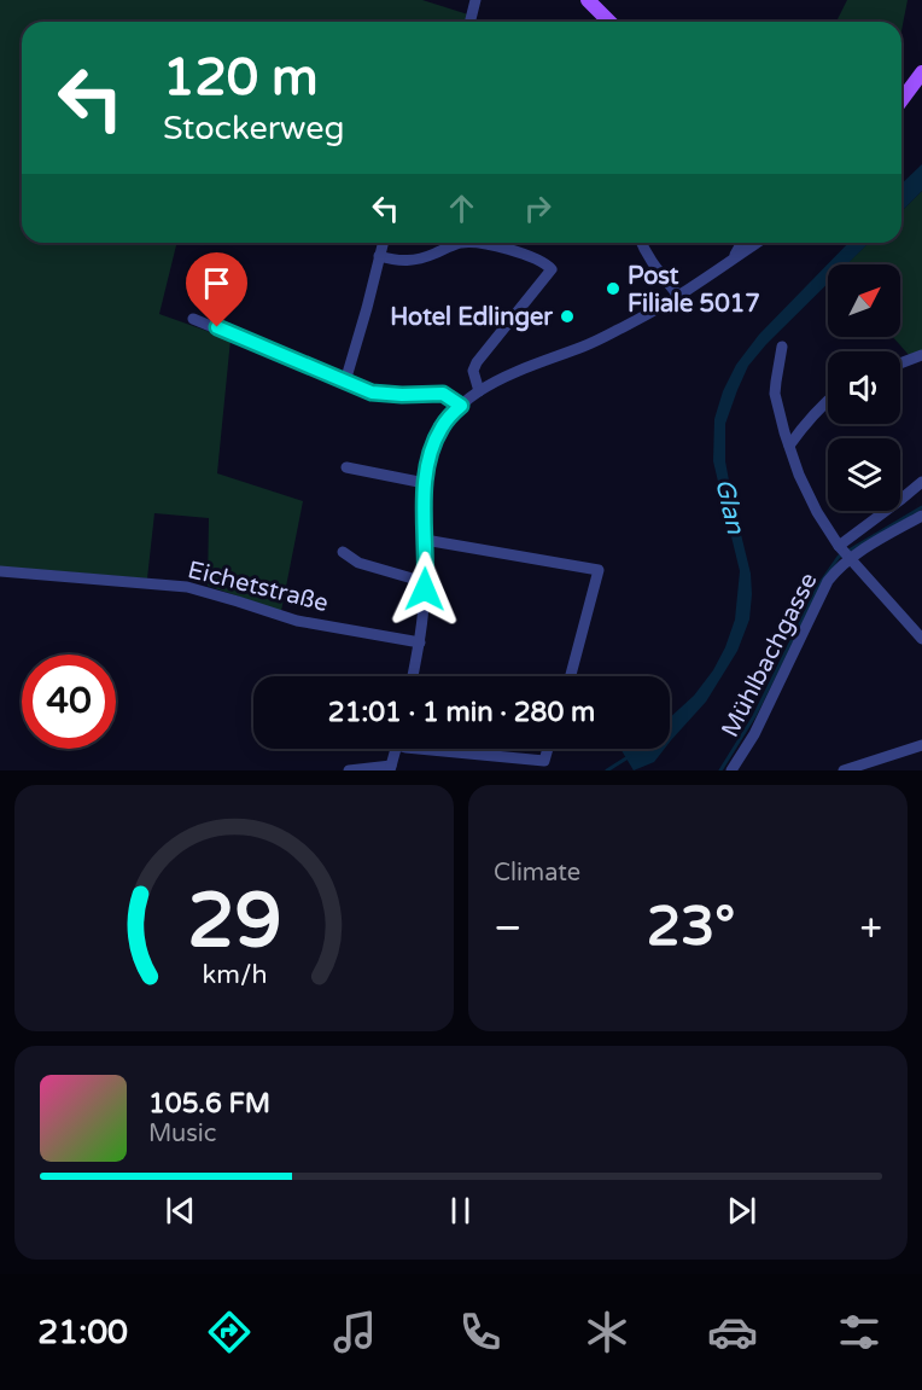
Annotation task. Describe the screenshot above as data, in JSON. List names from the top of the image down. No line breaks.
{"streets":{"street":["Eichetstraße","Mühlbachgasse"]},"water":["Glan"],"places":["Post Filiale 5017","Hotel Edlinger"],"north":"top right","page":{"turn":["120 m","Stockerweg"],"limit":"40","trip":"21:01 · 1 min · 280 m","tile":"Climate","heat":["−","23°","+"],"song":["105.6 FM","Music"],"tabs":"21:00","gauge":["29","km/h"]}}
